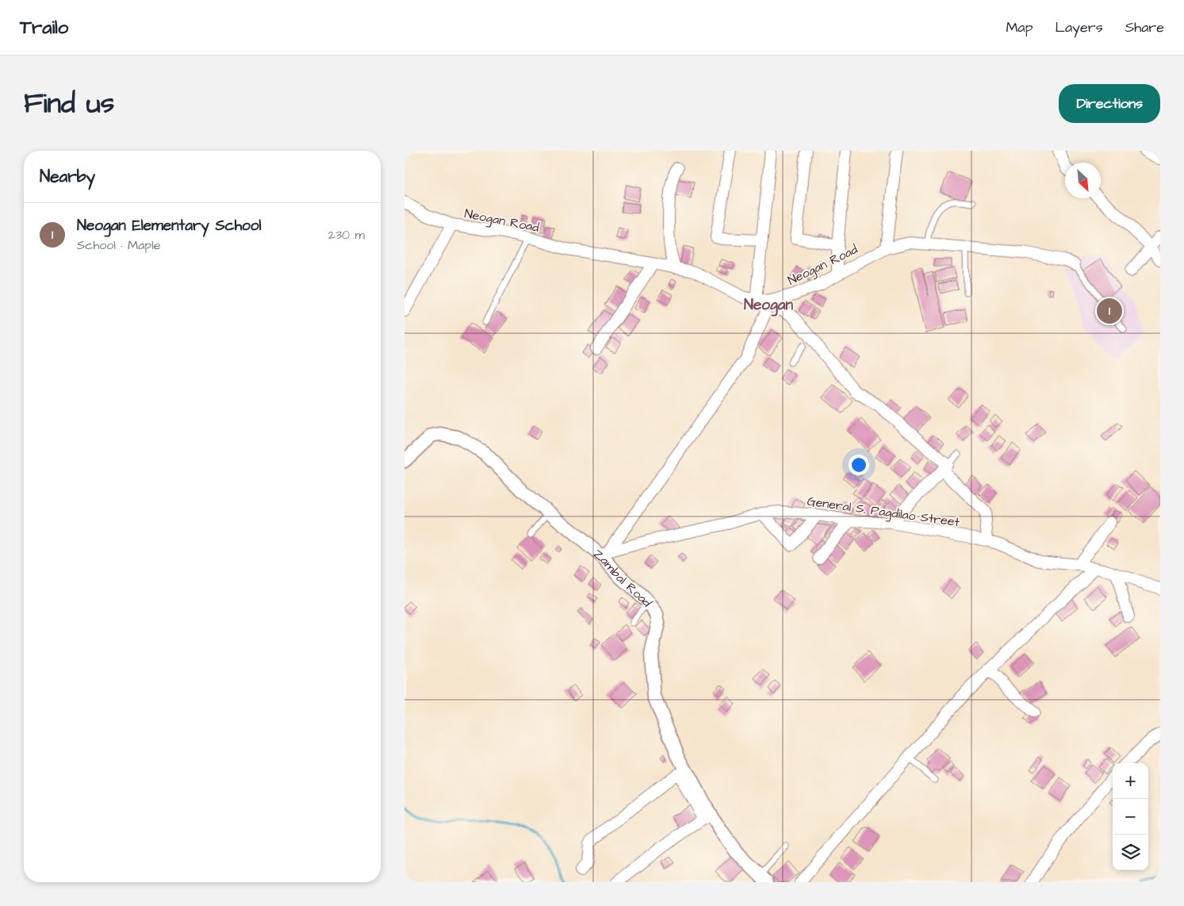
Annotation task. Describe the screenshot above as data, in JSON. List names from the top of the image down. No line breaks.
{"streets":{"street":["Neogan Road","General S. Pagdilao Street","Zambal Road"]},"crossings":[["General S. Pagdilao Street","Zambal Road"]],"districts":["Neogan"],"north":"bottom right","page":{"header":"Trailo","nav":["Map","Layers","Share"],"title":"Find us","buttons":"Directions","heading":"Nearby","list":[{"mark":"1","name":"Neogan Elementary School","note":"School · Maple","value":"230 m"}],"pins":"1","map_buttons":["+","−"]}}
